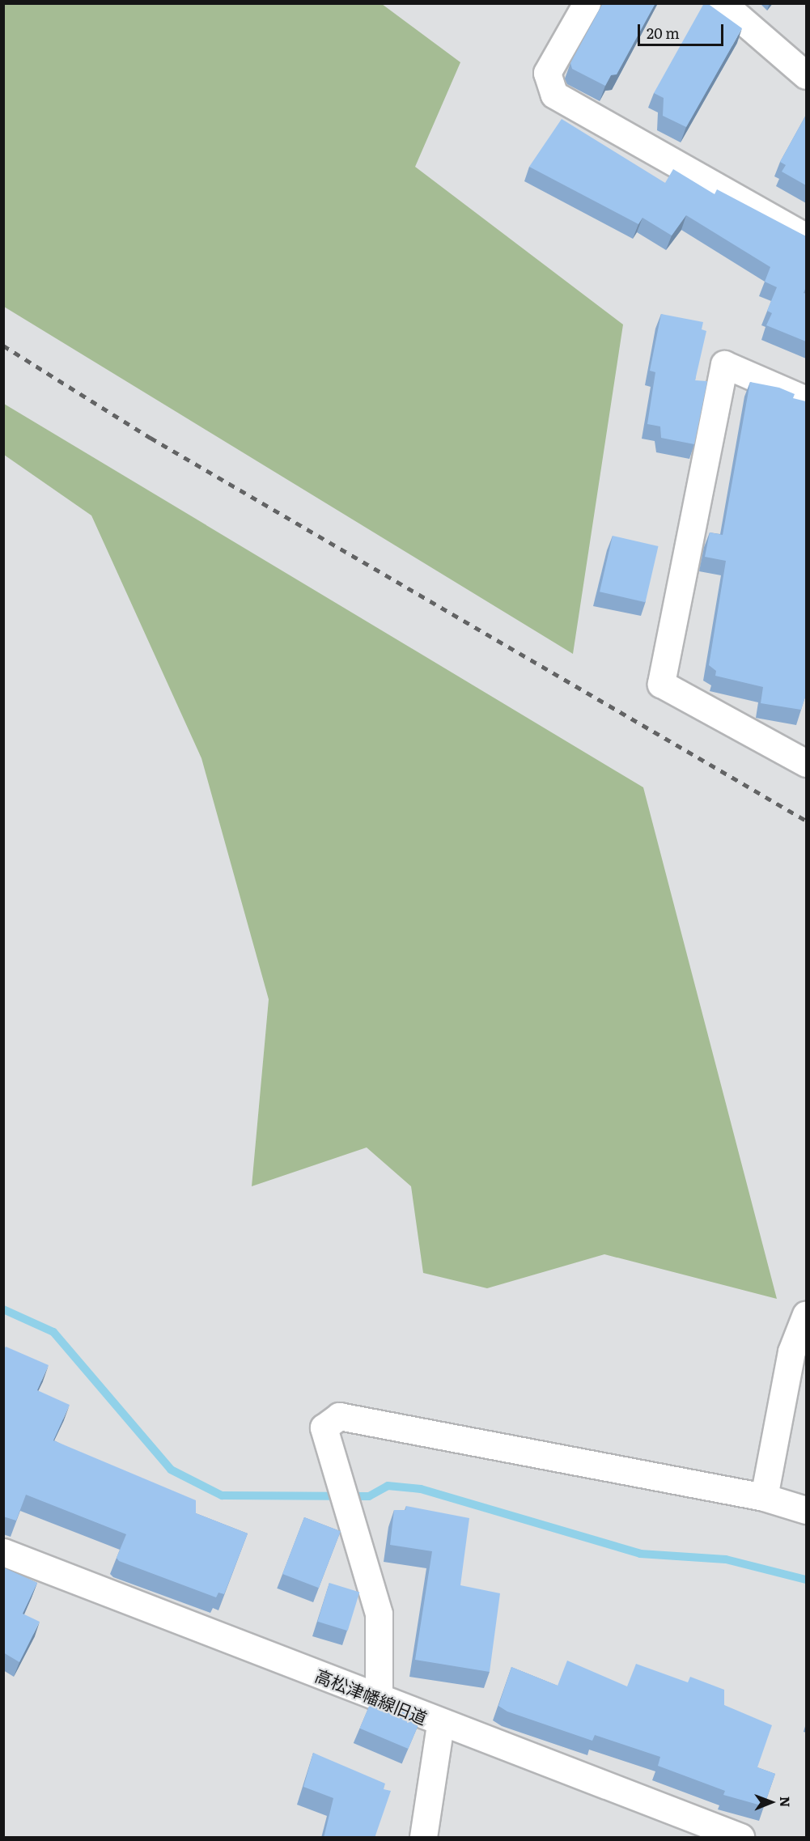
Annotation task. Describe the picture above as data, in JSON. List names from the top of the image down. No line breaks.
{"streets":{"street":["高松津幡線旧道"]},"scale_bar":"20 m","north":"right"}
